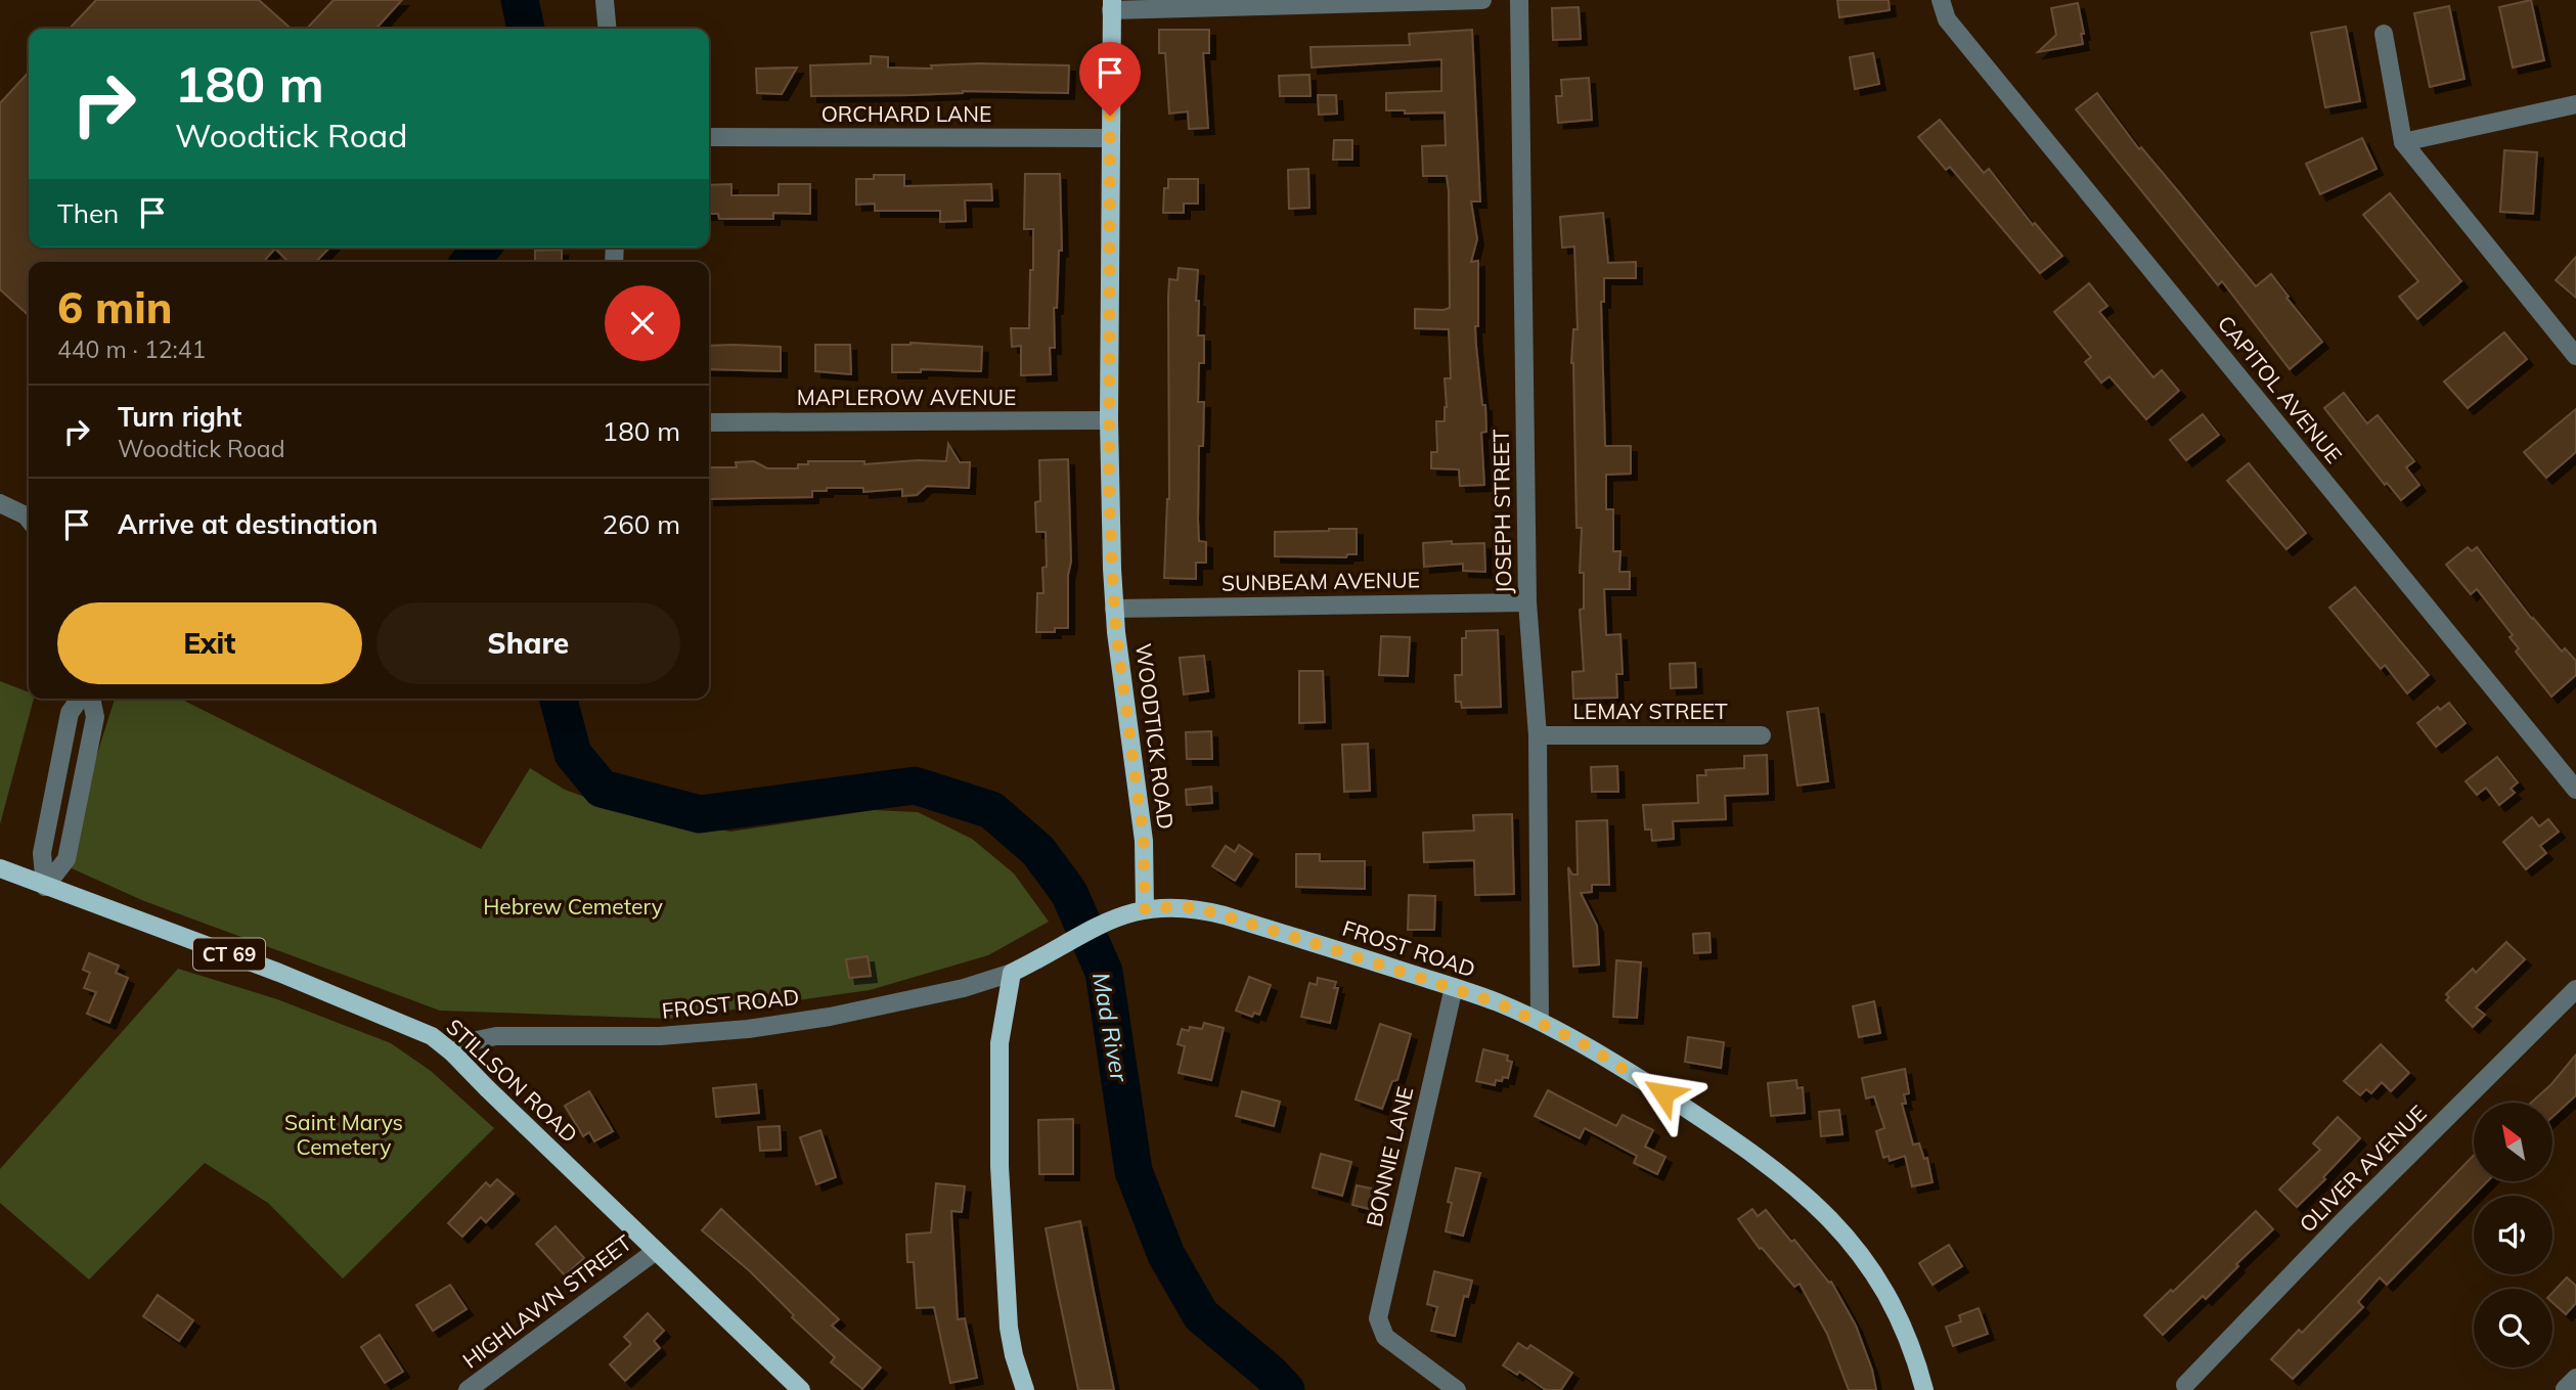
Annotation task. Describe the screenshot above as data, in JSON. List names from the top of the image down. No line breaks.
{"streets":{"main road":["WOODTICK ROAD","FROST ROAD","CT 69","STILLSON ROAD"],"street":["ORCHARD LANE","CAPITOL AVENUE","MAPLEROW AVENUE","JOSEPH STREET","SUNBEAM AVENUE","LEMAY STREET","BONNIE LANE","OLIVER AVENUE","HIGHLAWN STREET"]},"crossings":[["ORCHARD LANE","WOODTICK ROAD"],["MAPLEROW AVENUE","WOODTICK ROAD"],["JOSEPH STREET","SUNBEAM AVENUE"],["JOSEPH STREET","LEMAY STREET"],["JOSEPH STREET","FROST ROAD"],["SUNBEAM AVENUE","WOODTICK ROAD"],["WOODTICK ROAD","FROST ROAD"],["FROST ROAD","STILLSON ROAD"],["FROST ROAD","BONNIE LANE"],["STILLSON ROAD","HIGHLAWN STREET"]],"water":["Mad River"],"parks":["Hebrew Cemetery","Saint Marys Cemetery"],"north":"top left","page":{"turn":["180 m","Woodtick Road"],"then":"Then","heading":["6 min","440 m · 12:41"],"list":[{"name":"Turn right","note":"Woodtick Road","value":"180 m"},{"name":"Arrive at destination","value":"260 m"}],"buttons":["Exit","Share"]}}
